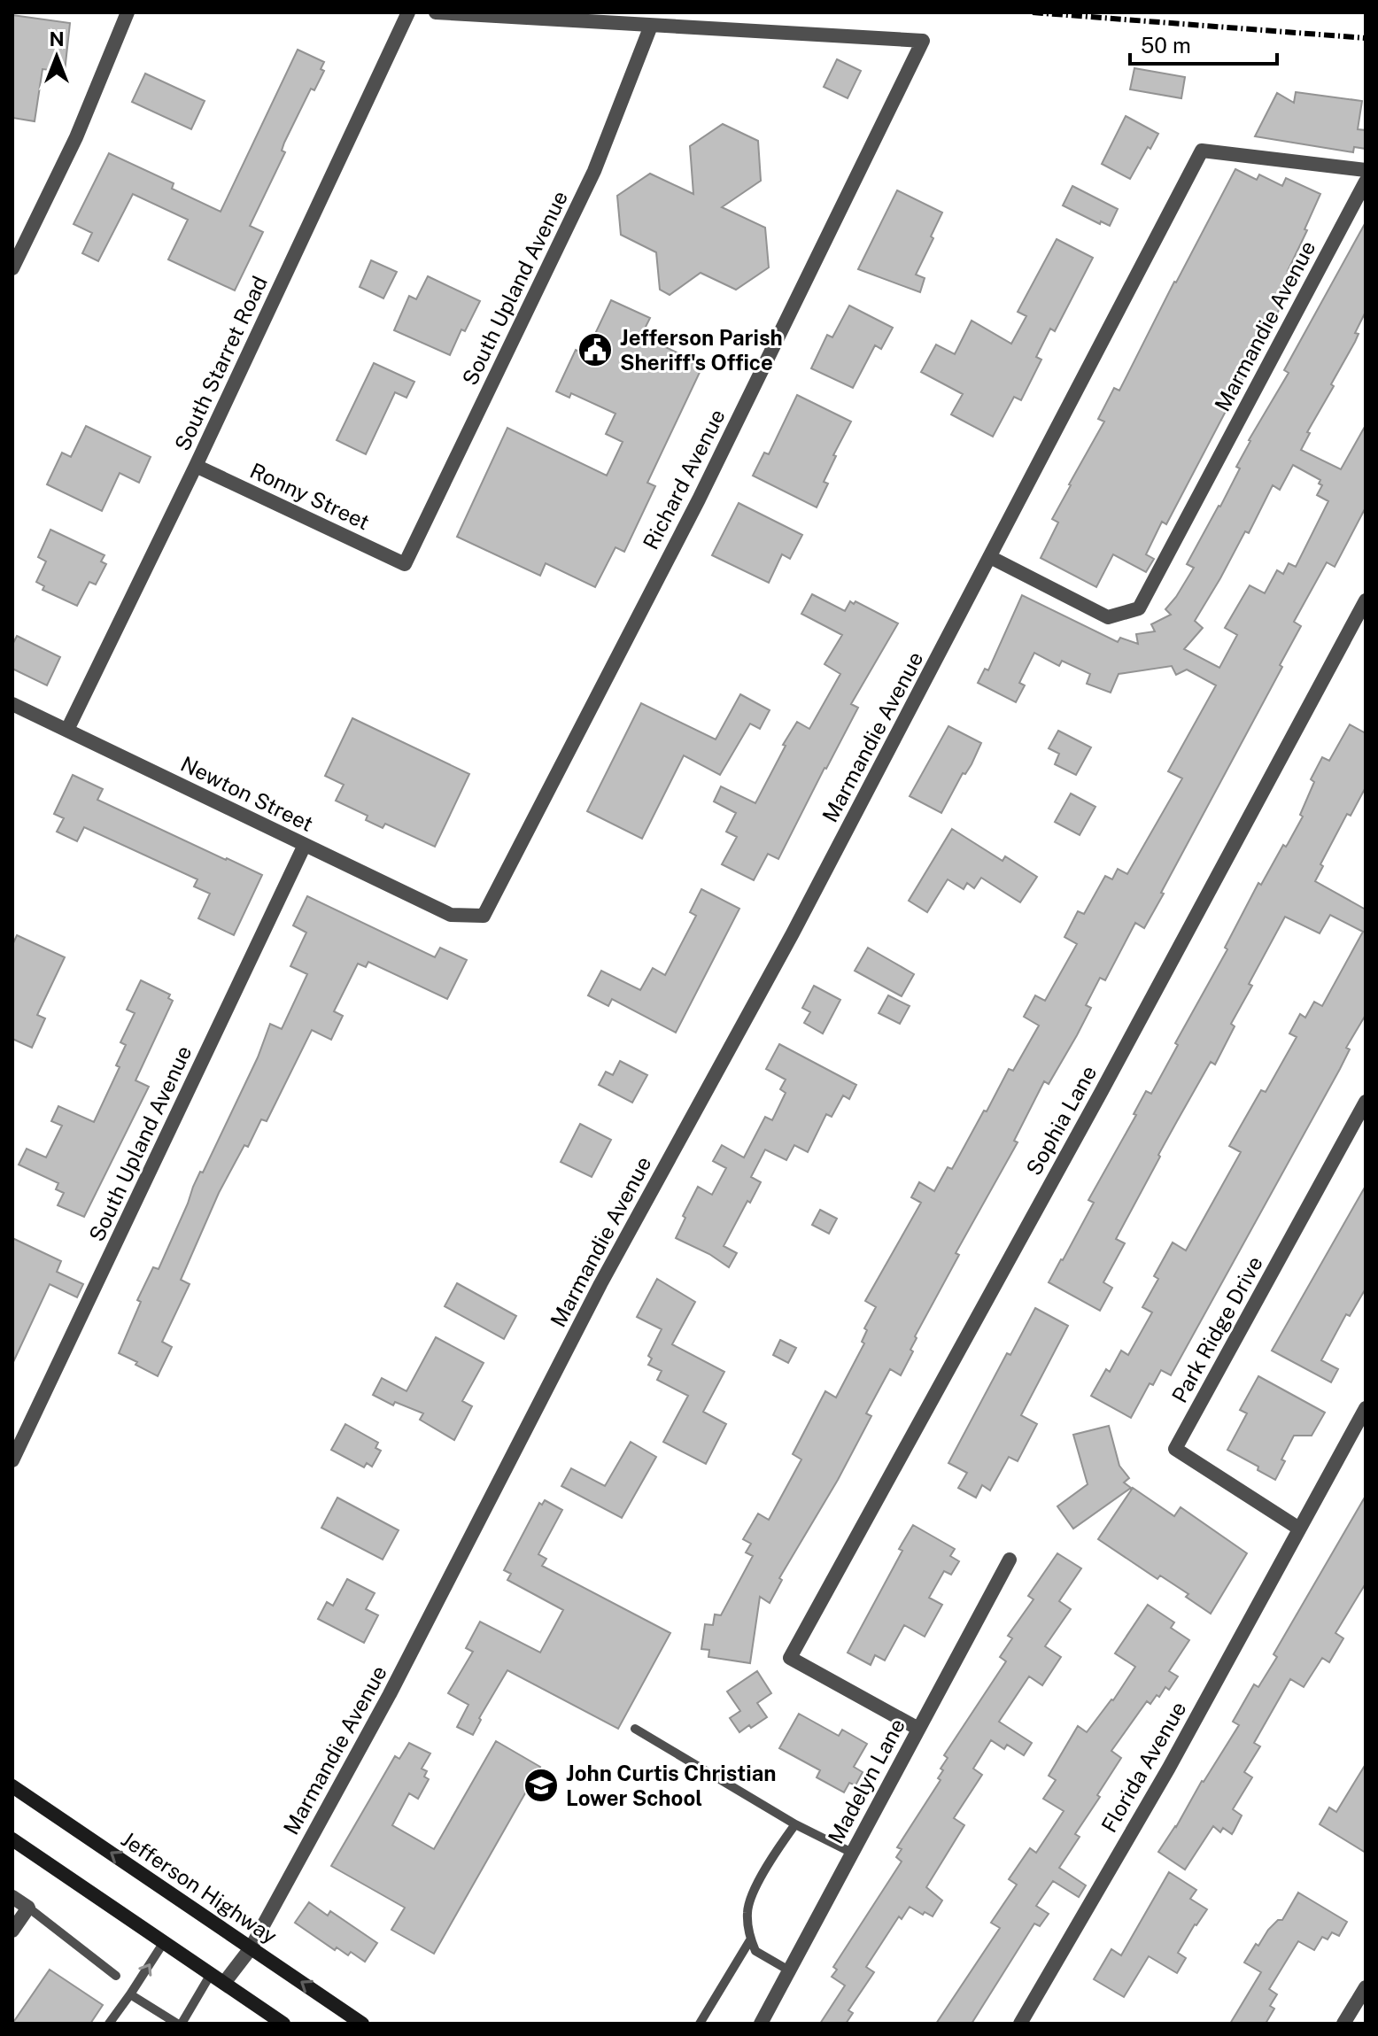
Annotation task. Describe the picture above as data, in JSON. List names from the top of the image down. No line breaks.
{"streets":{"main road":["Jefferson Highway"],"street":["South Upland Avenue","Marmandie Avenue","South Starret Road","Richard Avenue","Ronny Street","Newton Street","Sophia Lane","Park Ridge Drive","Florida Avenue","Madelyn Lane"]},"crossings":[["South Upland Avenue","Richard Avenue"],["South Upland Avenue","Ronny Street"],["South Upland Avenue","Newton Street"],["Marmandie Avenue","Jefferson Highway"],["South Starret Road","Ronny Street"],["South Starret Road","Newton Street"],["Richard Avenue","Newton Street"],["Sophia Lane","Madelyn Lane"],["Park Ridge Drive","Florida Avenue"]],"places":{"public building":["Jefferson Parish Sheriff's Office"],"school or university":["John Curtis Christian Lower School"]},"scale_bar":"50 m","north":"top"}
